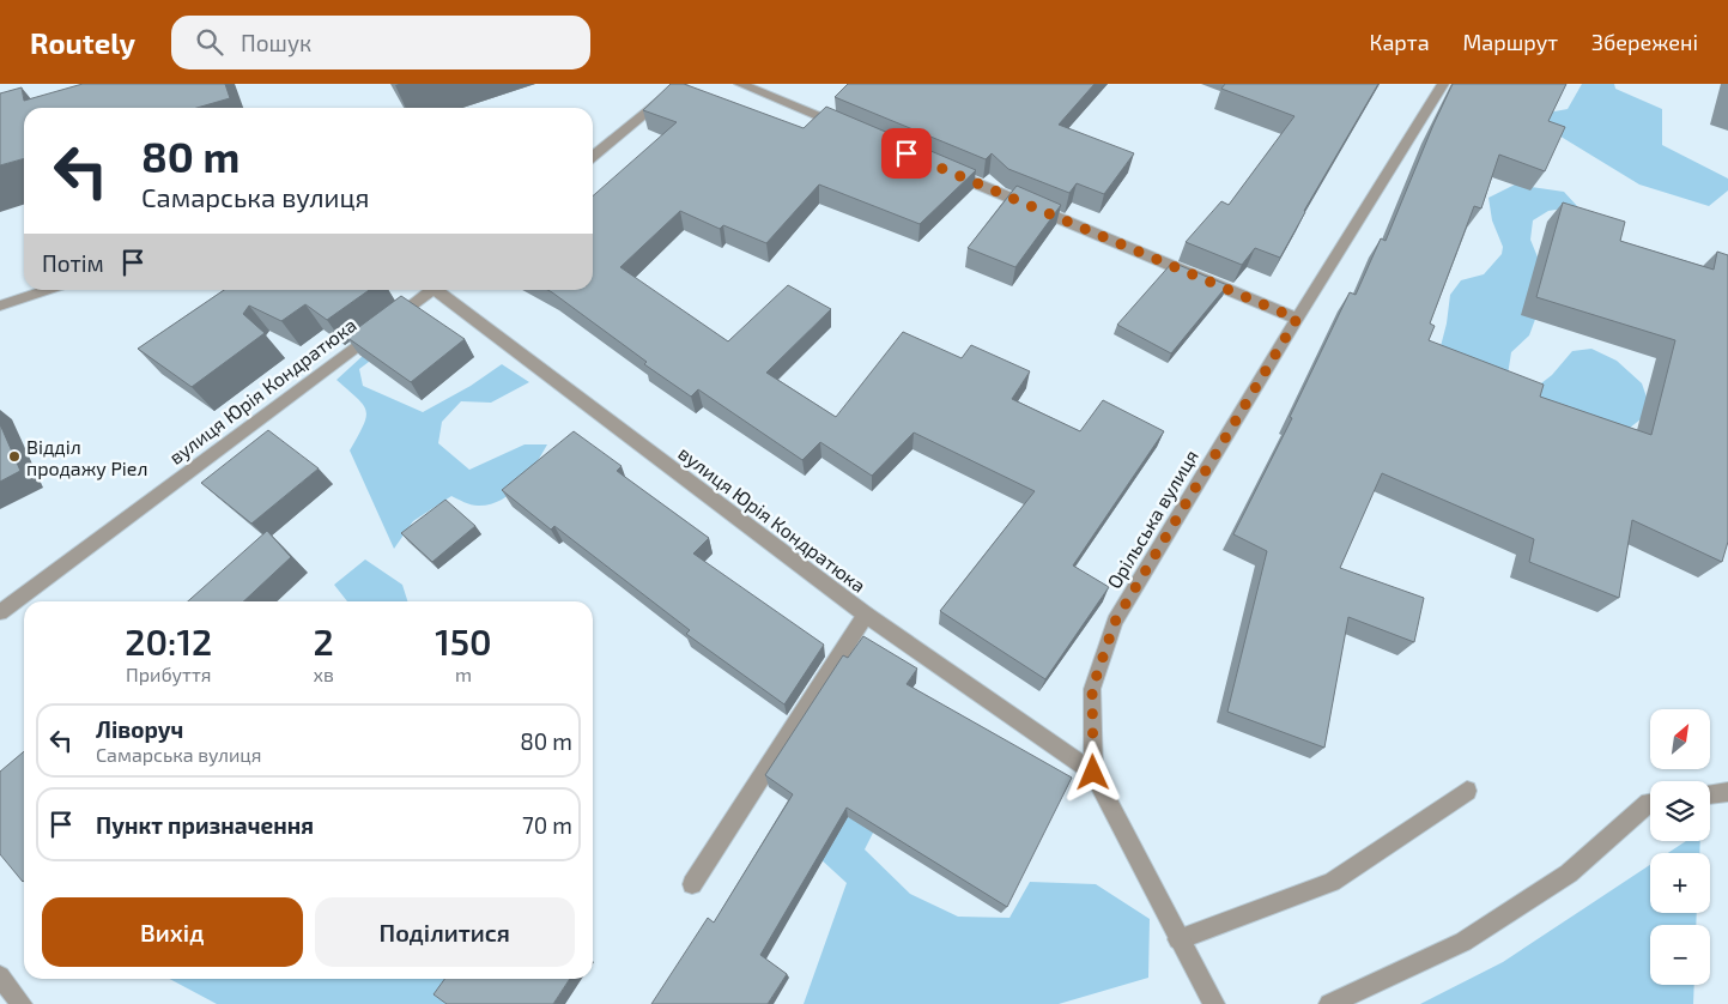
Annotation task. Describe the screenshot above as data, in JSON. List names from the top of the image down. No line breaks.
{"streets":{"street":["вулиця Юрія Кондратюка","Орільська вулиця"]},"crossings":[["вулиця Юрія Кондратюка","Орільська вулиця"]],"places":["Відділ продажу Ріел"],"north":"top right","page":{"header":"Routely","search":"Пошук","nav":["Карта","Маршрут","Збережені"],"turn":["80 m","Самарська вулиця"],"then":"Потім","eta":["20:12","Прибуття","2","хв","150","m"],"list":[{"name":"Ліворуч","note":"Самарська вулиця","value":"80 m"},{"name":"Пункт призначення","value":"70 m"}],"map_buttons":["+","−"],"buttons":["Вихід","Поділитися"]}}
